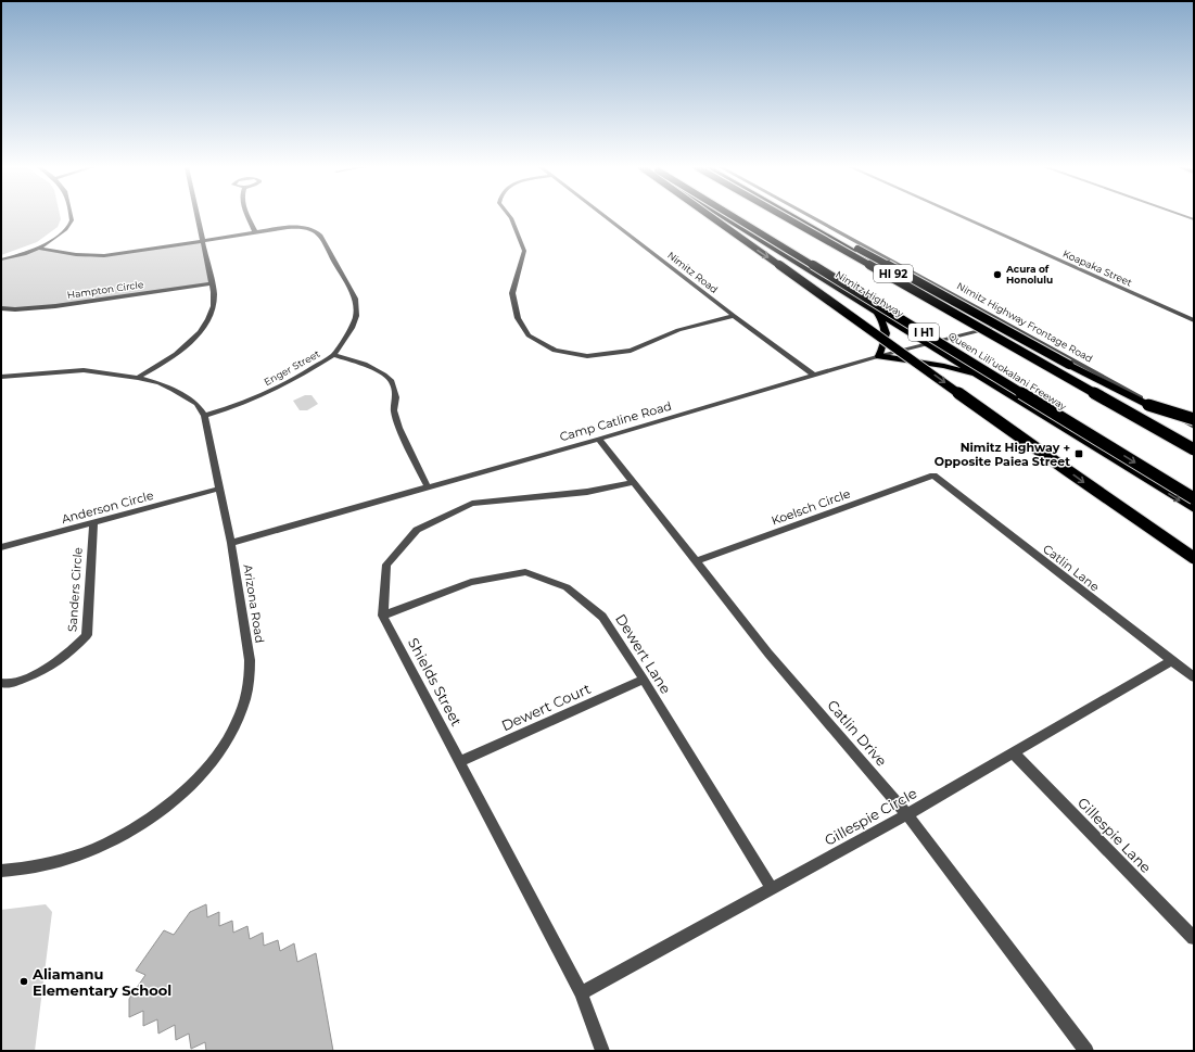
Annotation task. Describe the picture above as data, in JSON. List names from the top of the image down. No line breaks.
{"streets":{"highway":["I H1","Queen Liliʻuokalani Freeway"],"main road":["HI 92","Nimitz Highway"],"street":["Koapaka Street","Nimitz Road","Hampton Circle","Nimitz Highway Frontage Road","Enger Street","Camp Catline Road","Anderson Circle","Koelsch Circle","Catlin Lane","Sanders Circle","Arizona Road","Dewert Lane","Shields Street","Dewert Court","Catlin Drive","Gillespie Circle","Gillespie Lane"]},"crossings":[["Nimitz Road","Camp Catline Road"],["HI 92","Camp Catline Road"],["Nimitz Highway","Camp Catline Road"],["Nimitz Highway Frontage Road","Camp Catline Road"],["Enger Street","Arizona Road"],["Camp Catline Road","Arizona Road"],["Camp Catline Road","Catlin Drive"],["Anderson Circle","Sanders Circle"],["Anderson Circle","Arizona Road"],["Koelsch Circle","Catlin Lane"],["Koelsch Circle","Catlin Drive"],["Catlin Lane","Gillespie Circle"],["Dewert Lane","Shields Street"],["Dewert Lane","Dewert Court"],["Dewert Lane","Gillespie Circle"],["Shields Street","Dewert Court"],["Shields Street","Gillespie Circle"],["Catlin Drive","Gillespie Circle"],["Gillespie Circle","Gillespie Lane"]],"places":{"other":["Acura of Honolulu","Aliamanu Elementary School"],"transit":["Nimitz Highway + Opposite Paiea Street"]}}
